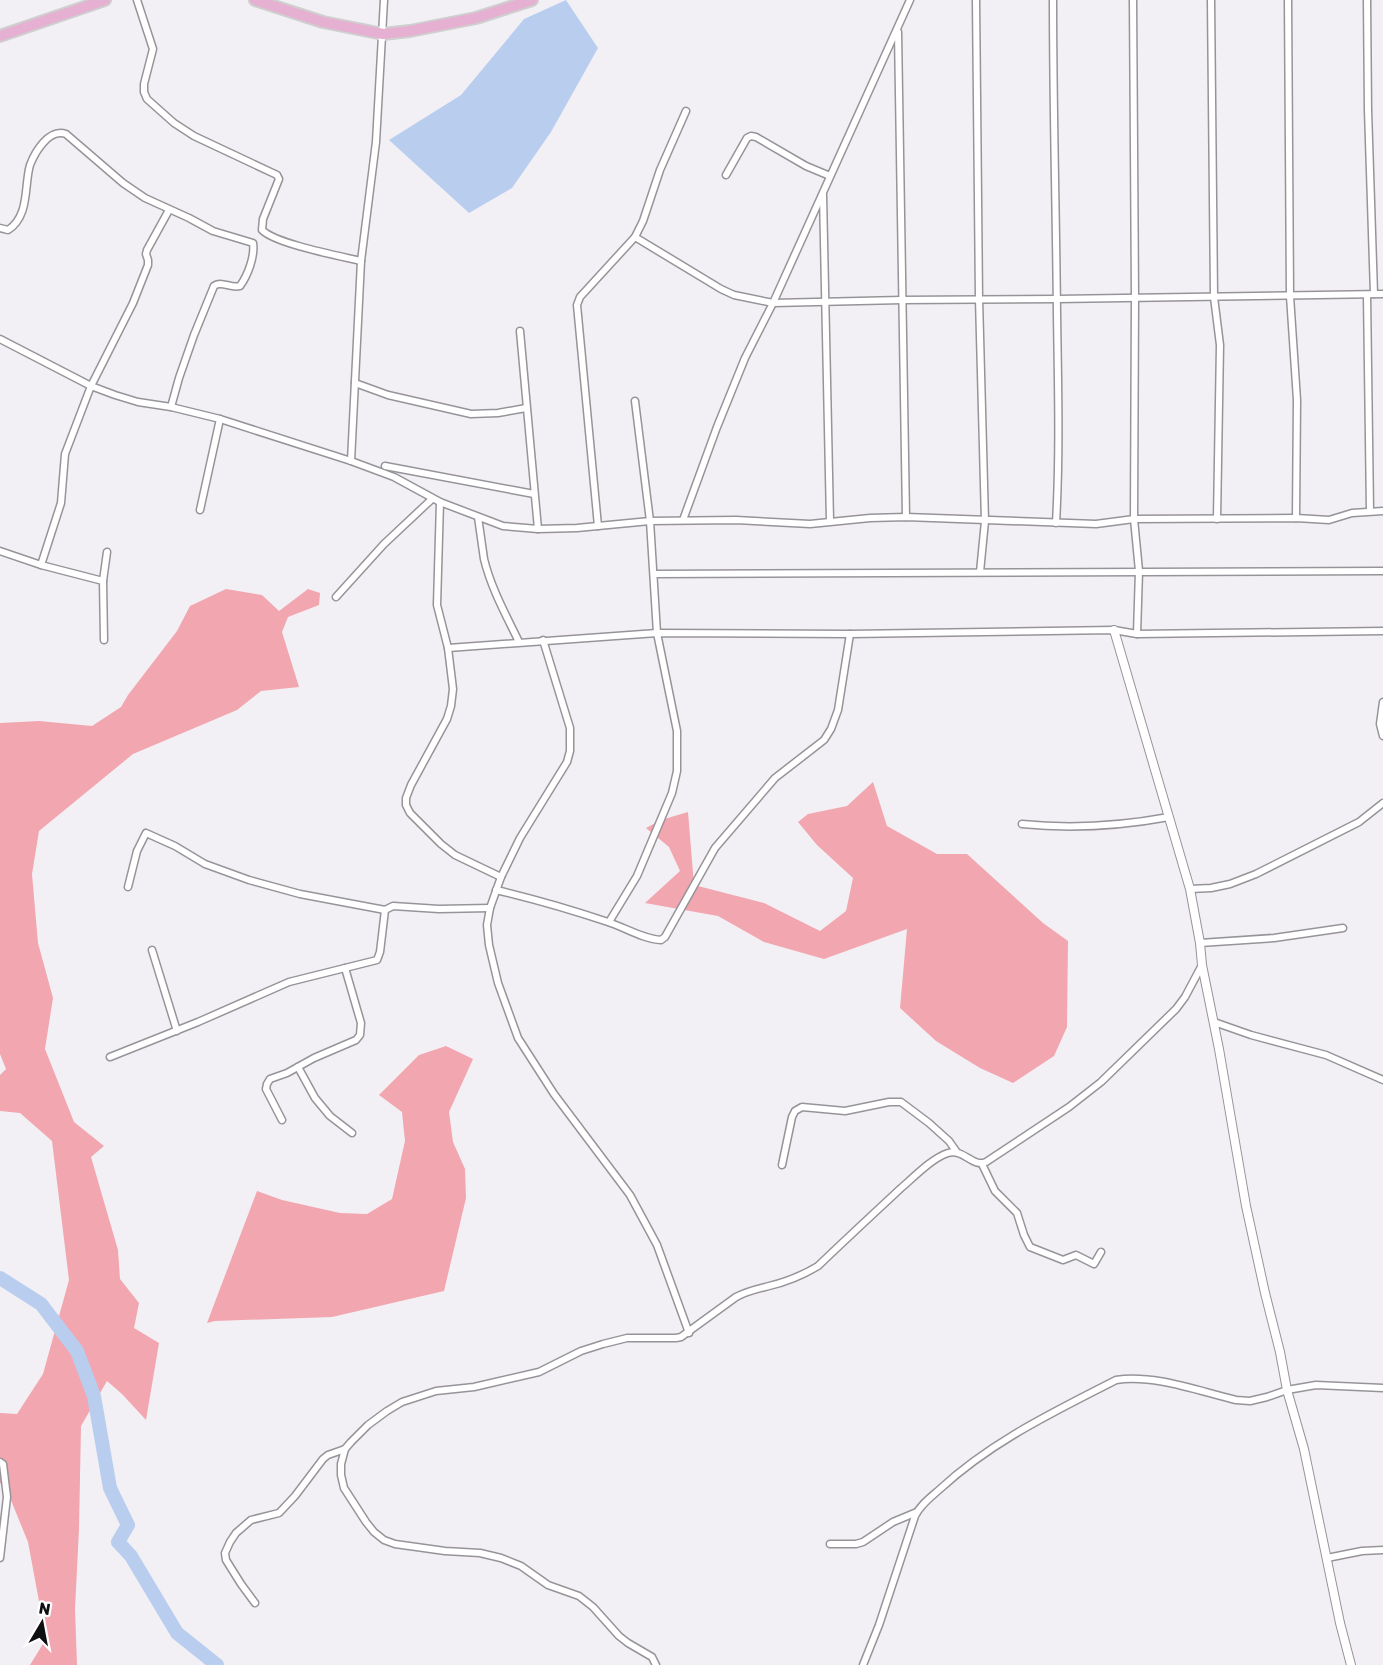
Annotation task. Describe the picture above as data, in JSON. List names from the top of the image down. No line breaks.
{"north":"top"}
